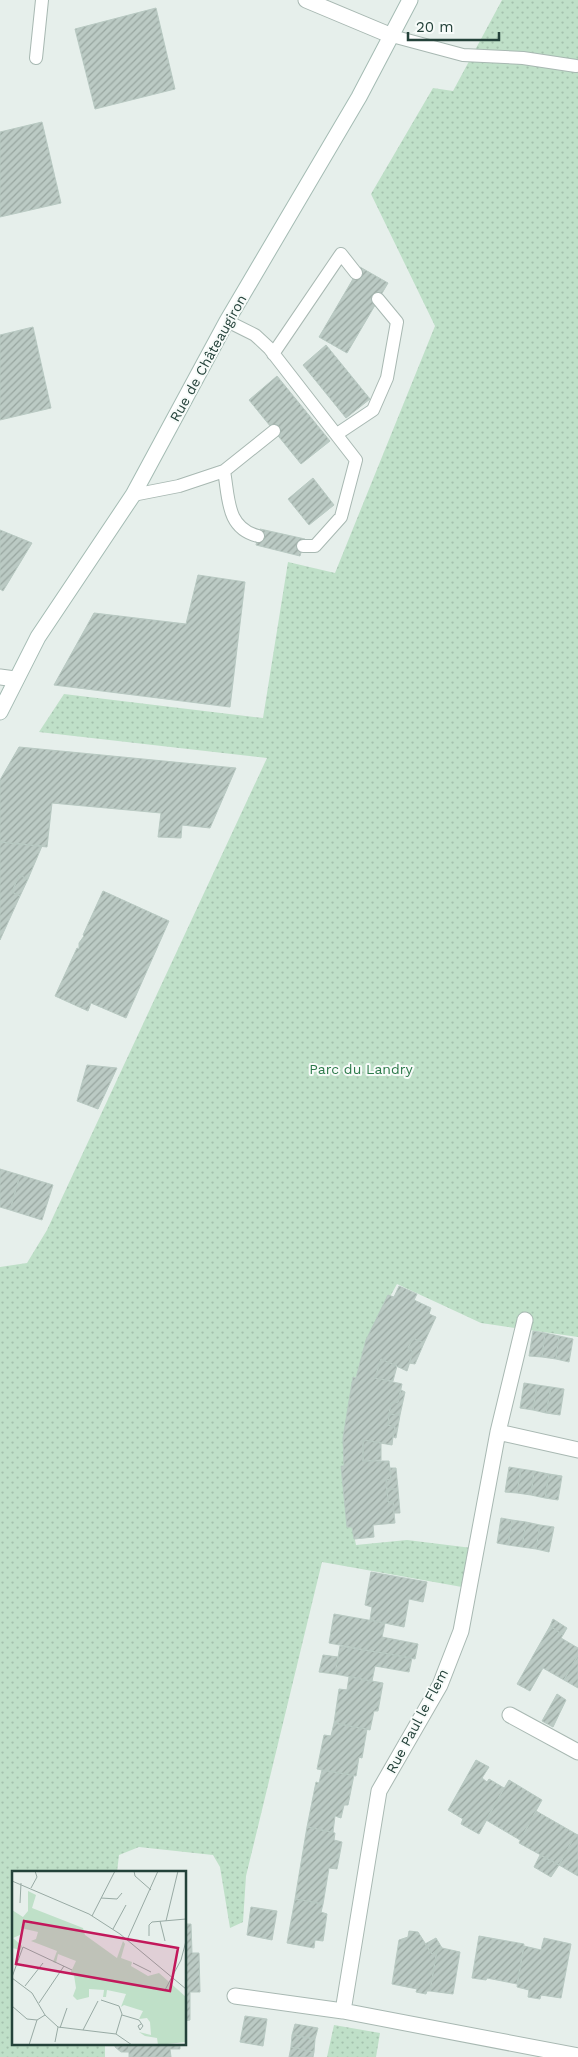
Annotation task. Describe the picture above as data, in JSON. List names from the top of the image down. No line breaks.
{"streets":{"street":["Rue de Châteaugiron","Rue Paul le Flem"]},"parks":["Parc du Landry"],"scale_bar":"20 m"}
